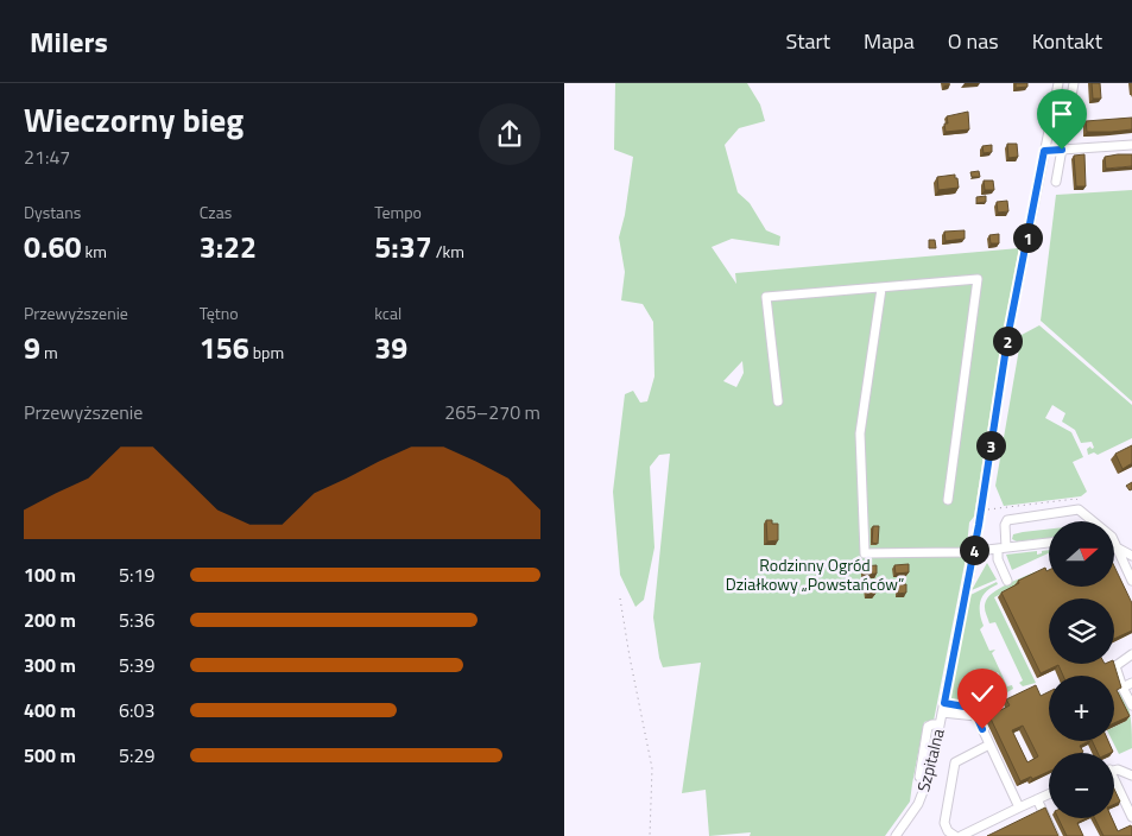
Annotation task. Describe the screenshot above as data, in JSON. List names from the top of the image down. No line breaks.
{"streets":{"street":["Szpitalna"]},"parks":["Rodzinny Ogród Działkowy „Powstańców”"],"north":"right","page":{"header":"Milers","nav":["Start","Mapa","O nas","Kontakt"],"heading":["Wieczorny bieg","21:47"],"stats":[["Dystans","0.60 km"],["Czas","3:22"],["Tempo","5:37 /km"],["Przewyższenie","9 m"],["Tętno","156 bpm"],["kcal","39"]],"pins":["1","2","3","4"],"chart":["Przewyższenie","265–270 m"],"map_buttons":["+","−"],"list":[{"name":"100 m","note":"5:19"},{"name":"200 m","note":"5:36"},{"name":"300 m","note":"5:39"},{"name":"400 m","note":"6:03"},{"name":"500 m","note":"5:29"}]}}
